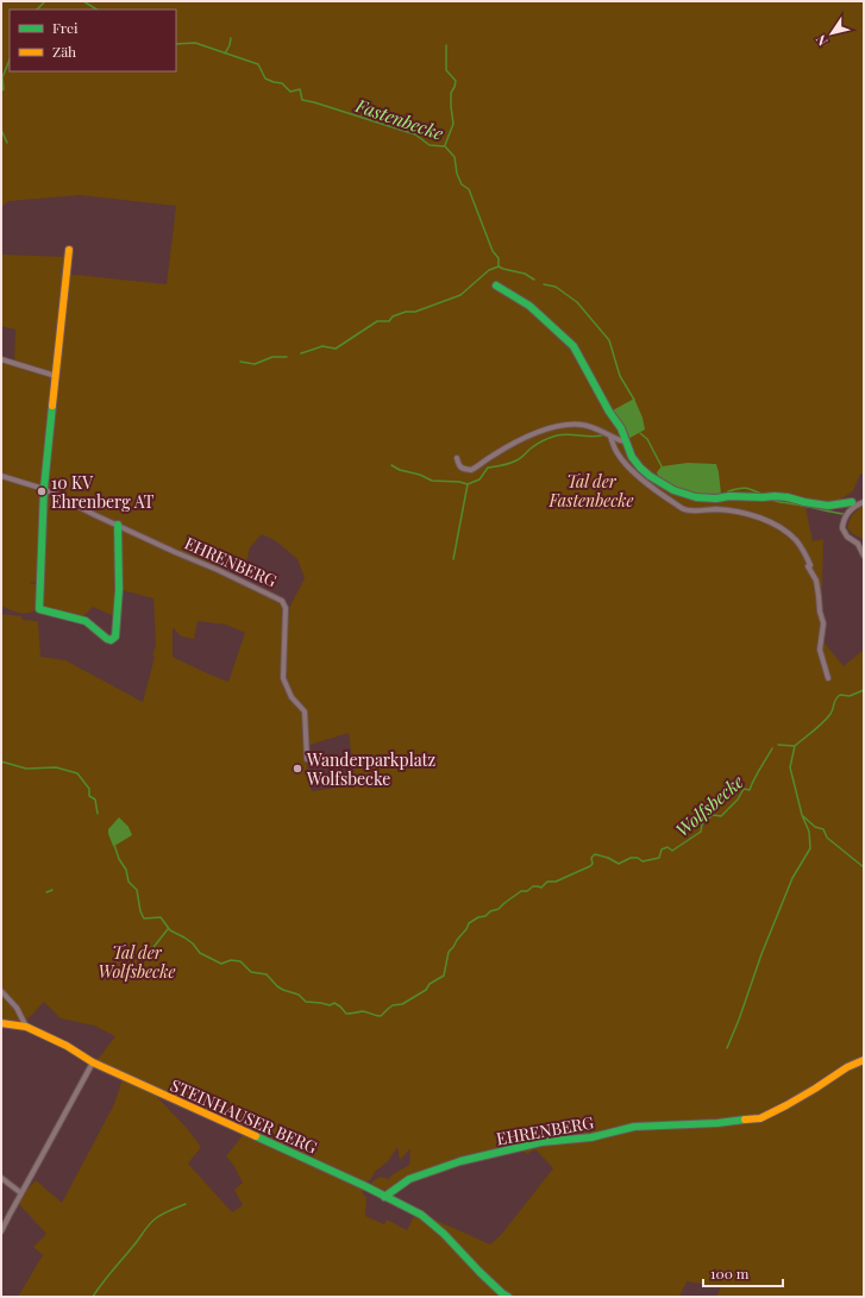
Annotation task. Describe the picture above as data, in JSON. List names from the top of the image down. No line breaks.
{"streets":{"street":["EHRENBERG","STEINHAUSER BERG"]},"crossings":[["EHRENBERG","STEINHAUSER BERG"]],"water":["Fastenbecke","Wolfsbecke"],"parks":["Tal der Fastenbecke","Tal der Wolfsbecke"],"places":["10 KV Ehrenberg AT","Wanderparkplatz Wolfsbecke"],"legend":["Frei","Zäh"],"scale_bar":"100 m","north":"bottom left"}
